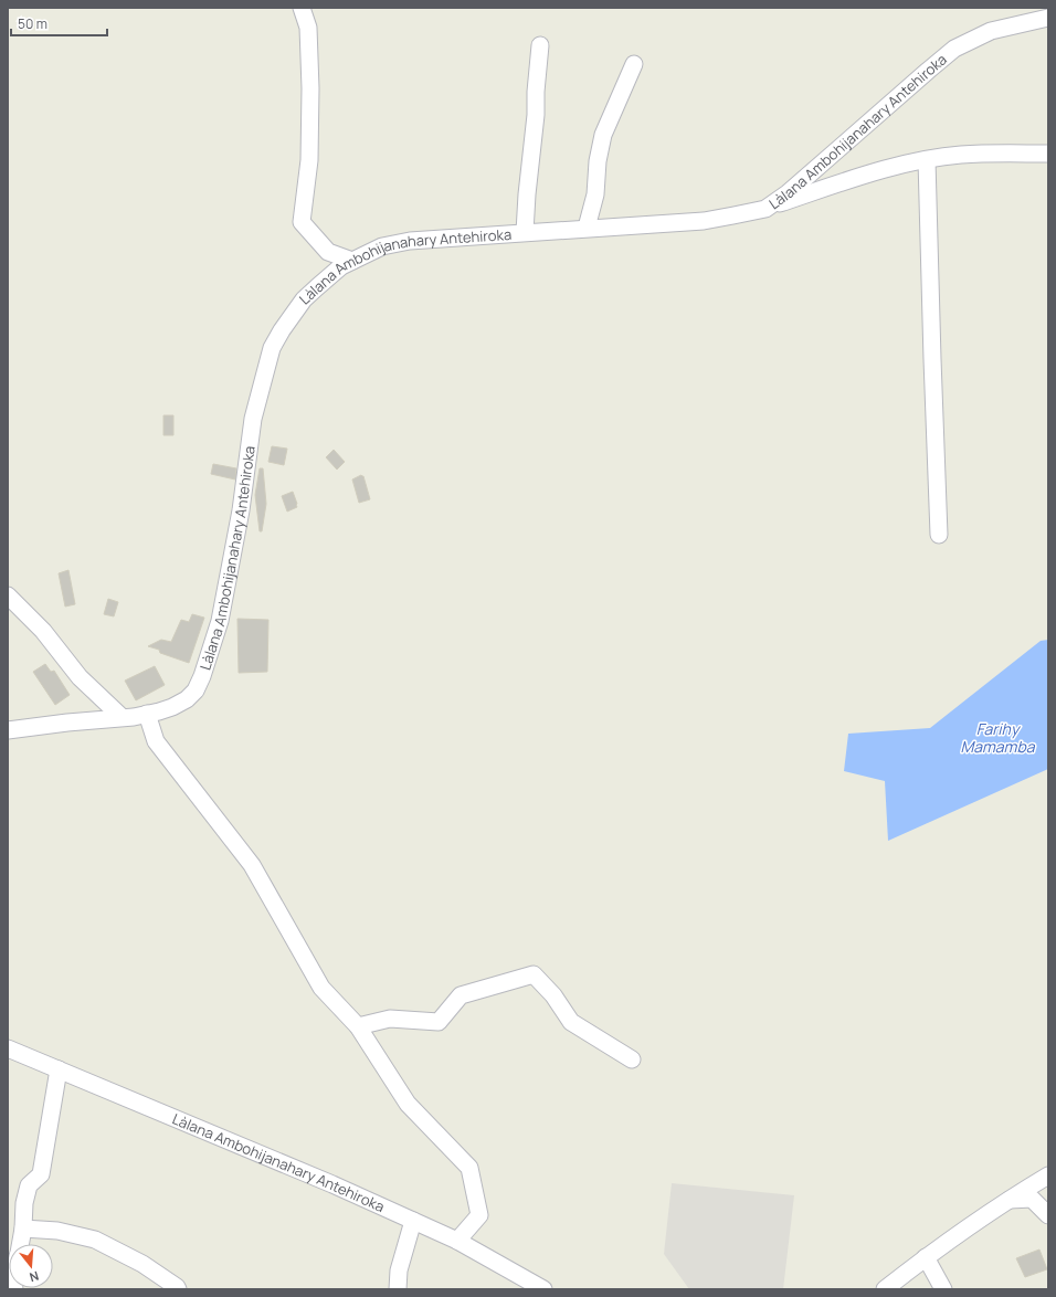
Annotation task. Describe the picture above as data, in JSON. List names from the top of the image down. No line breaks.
{"streets":{"street":["Làlana Ambohijanahary Antehiroka"]},"water":["Farihy Mamamba"],"scale_bar":"50 m","north":"bottom"}
